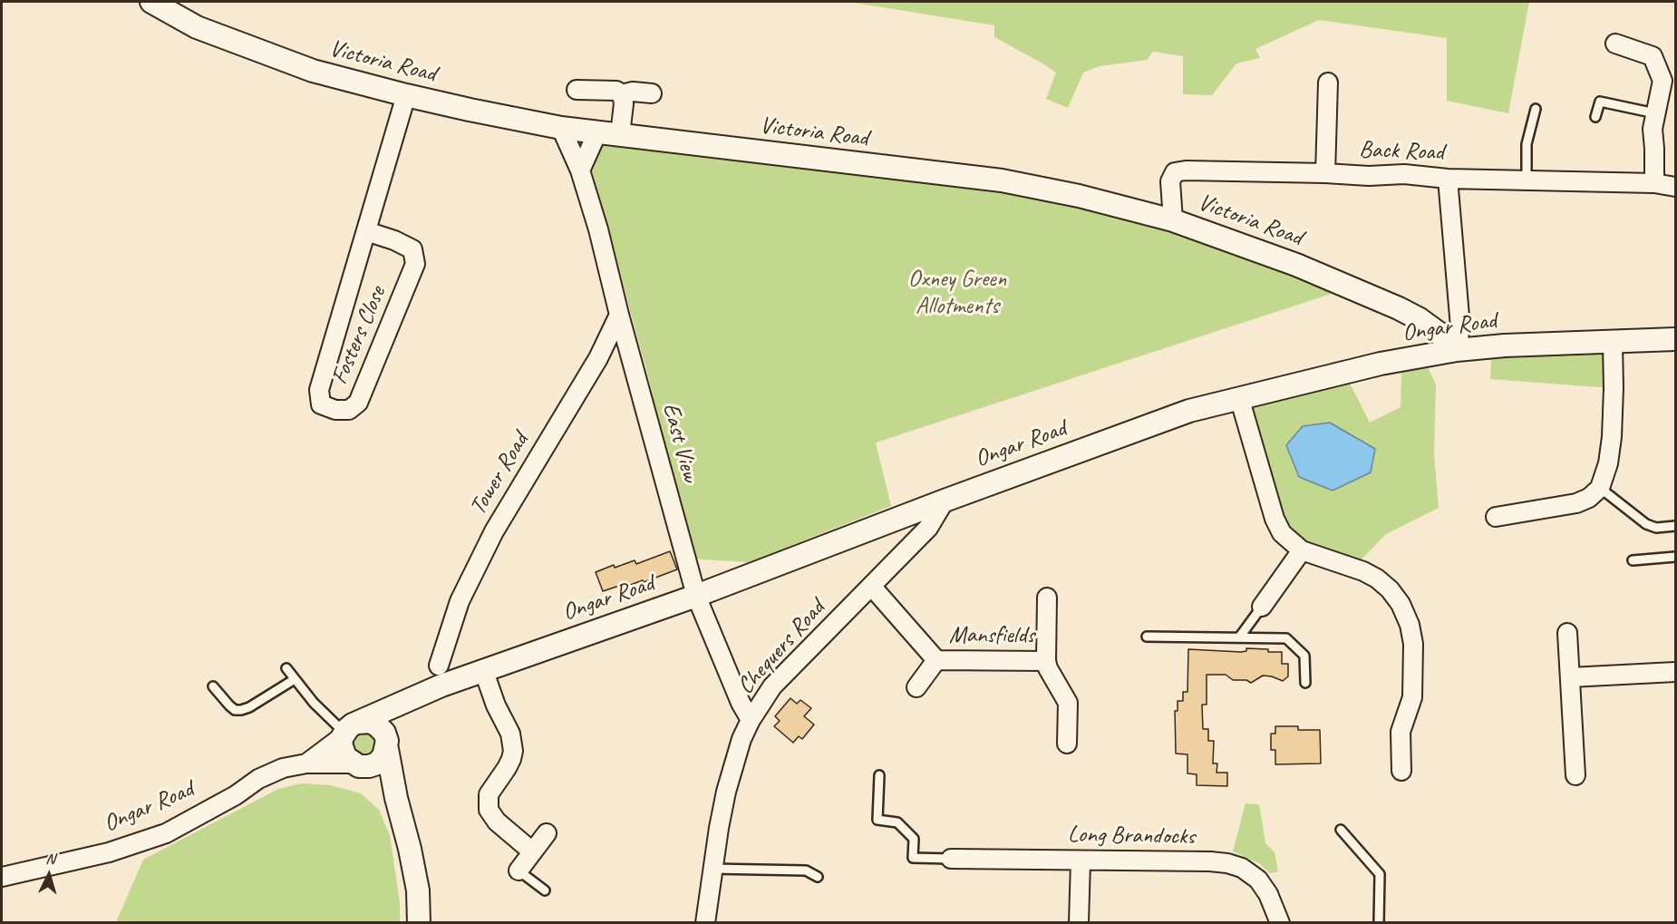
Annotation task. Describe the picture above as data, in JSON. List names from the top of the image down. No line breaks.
{"streets":{"street":["Victoria Road","Back Road","Ongar Road","Fosters Close","East View","Tower Road","Mansfields","Chequers Road","Long Brandocks"]},"crossings":[["Victoria Road","Back Road"],["Victoria Road","Ongar Road"],["Victoria Road","Fosters Close"],["Victoria Road","East View"],["Ongar Road","East View"],["Ongar Road","Chequers Road"],["East View","Tower Road"],["East View","Chequers Road"],["Mansfields","Chequers Road"]],"parks":["Oxney Green Allotments"],"north":"top"}
